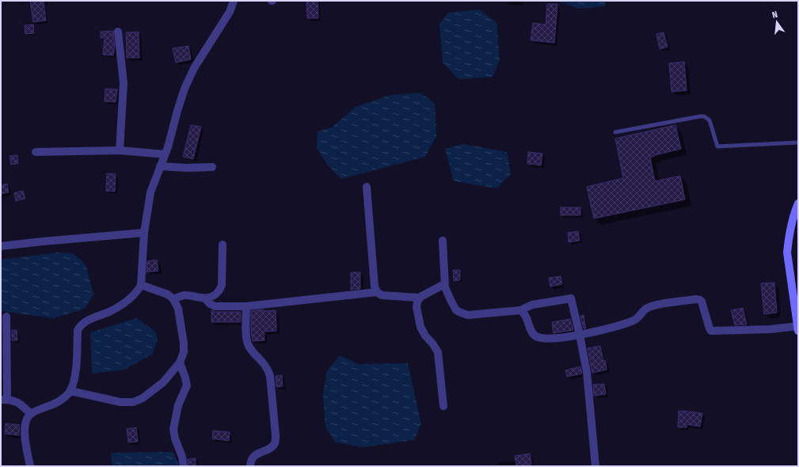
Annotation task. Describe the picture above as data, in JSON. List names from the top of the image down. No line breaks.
{"north":"top"}
